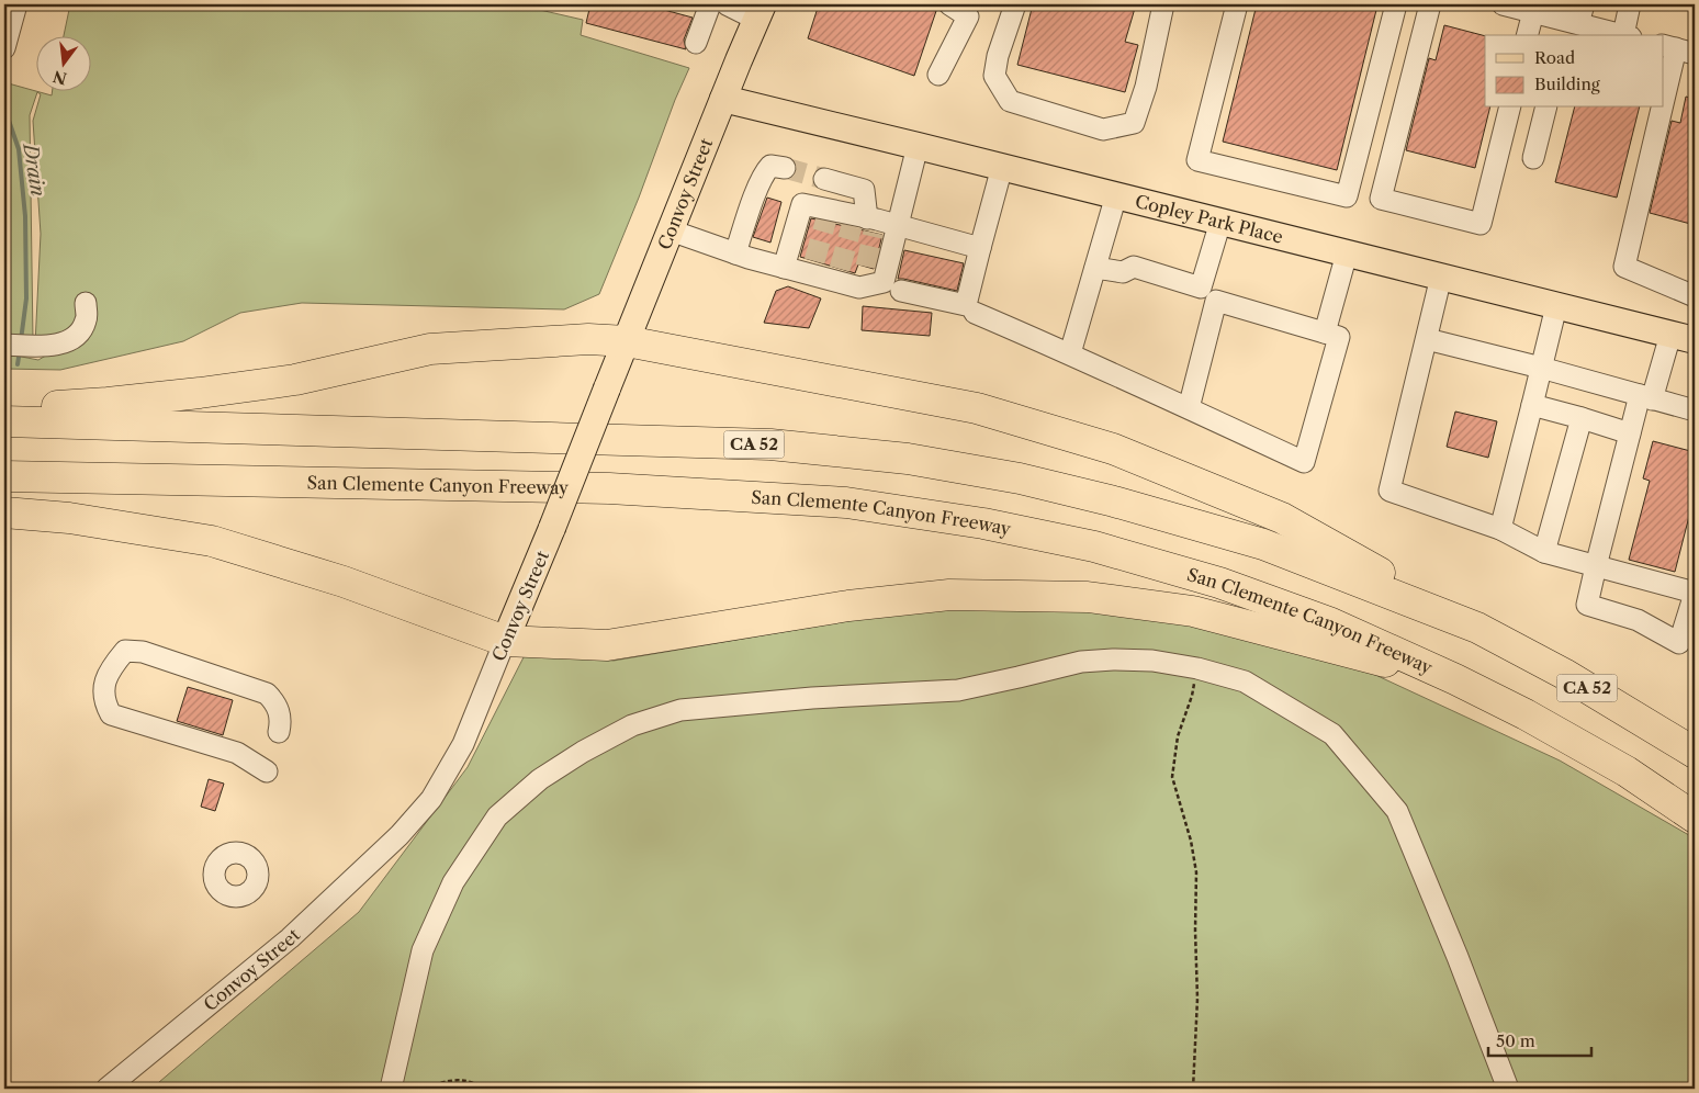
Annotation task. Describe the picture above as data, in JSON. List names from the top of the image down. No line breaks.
{"streets":{"highway":["CA 52","San Clemente Canyon Freeway"],"main road":["Convoy Street","Copley Park Place"]},"crossings":[["Convoy Street","Copley Park Place"]],"water":["Drain"],"legend":["Road","Building"],"scale_bar":"50 m","north":"bottom"}
